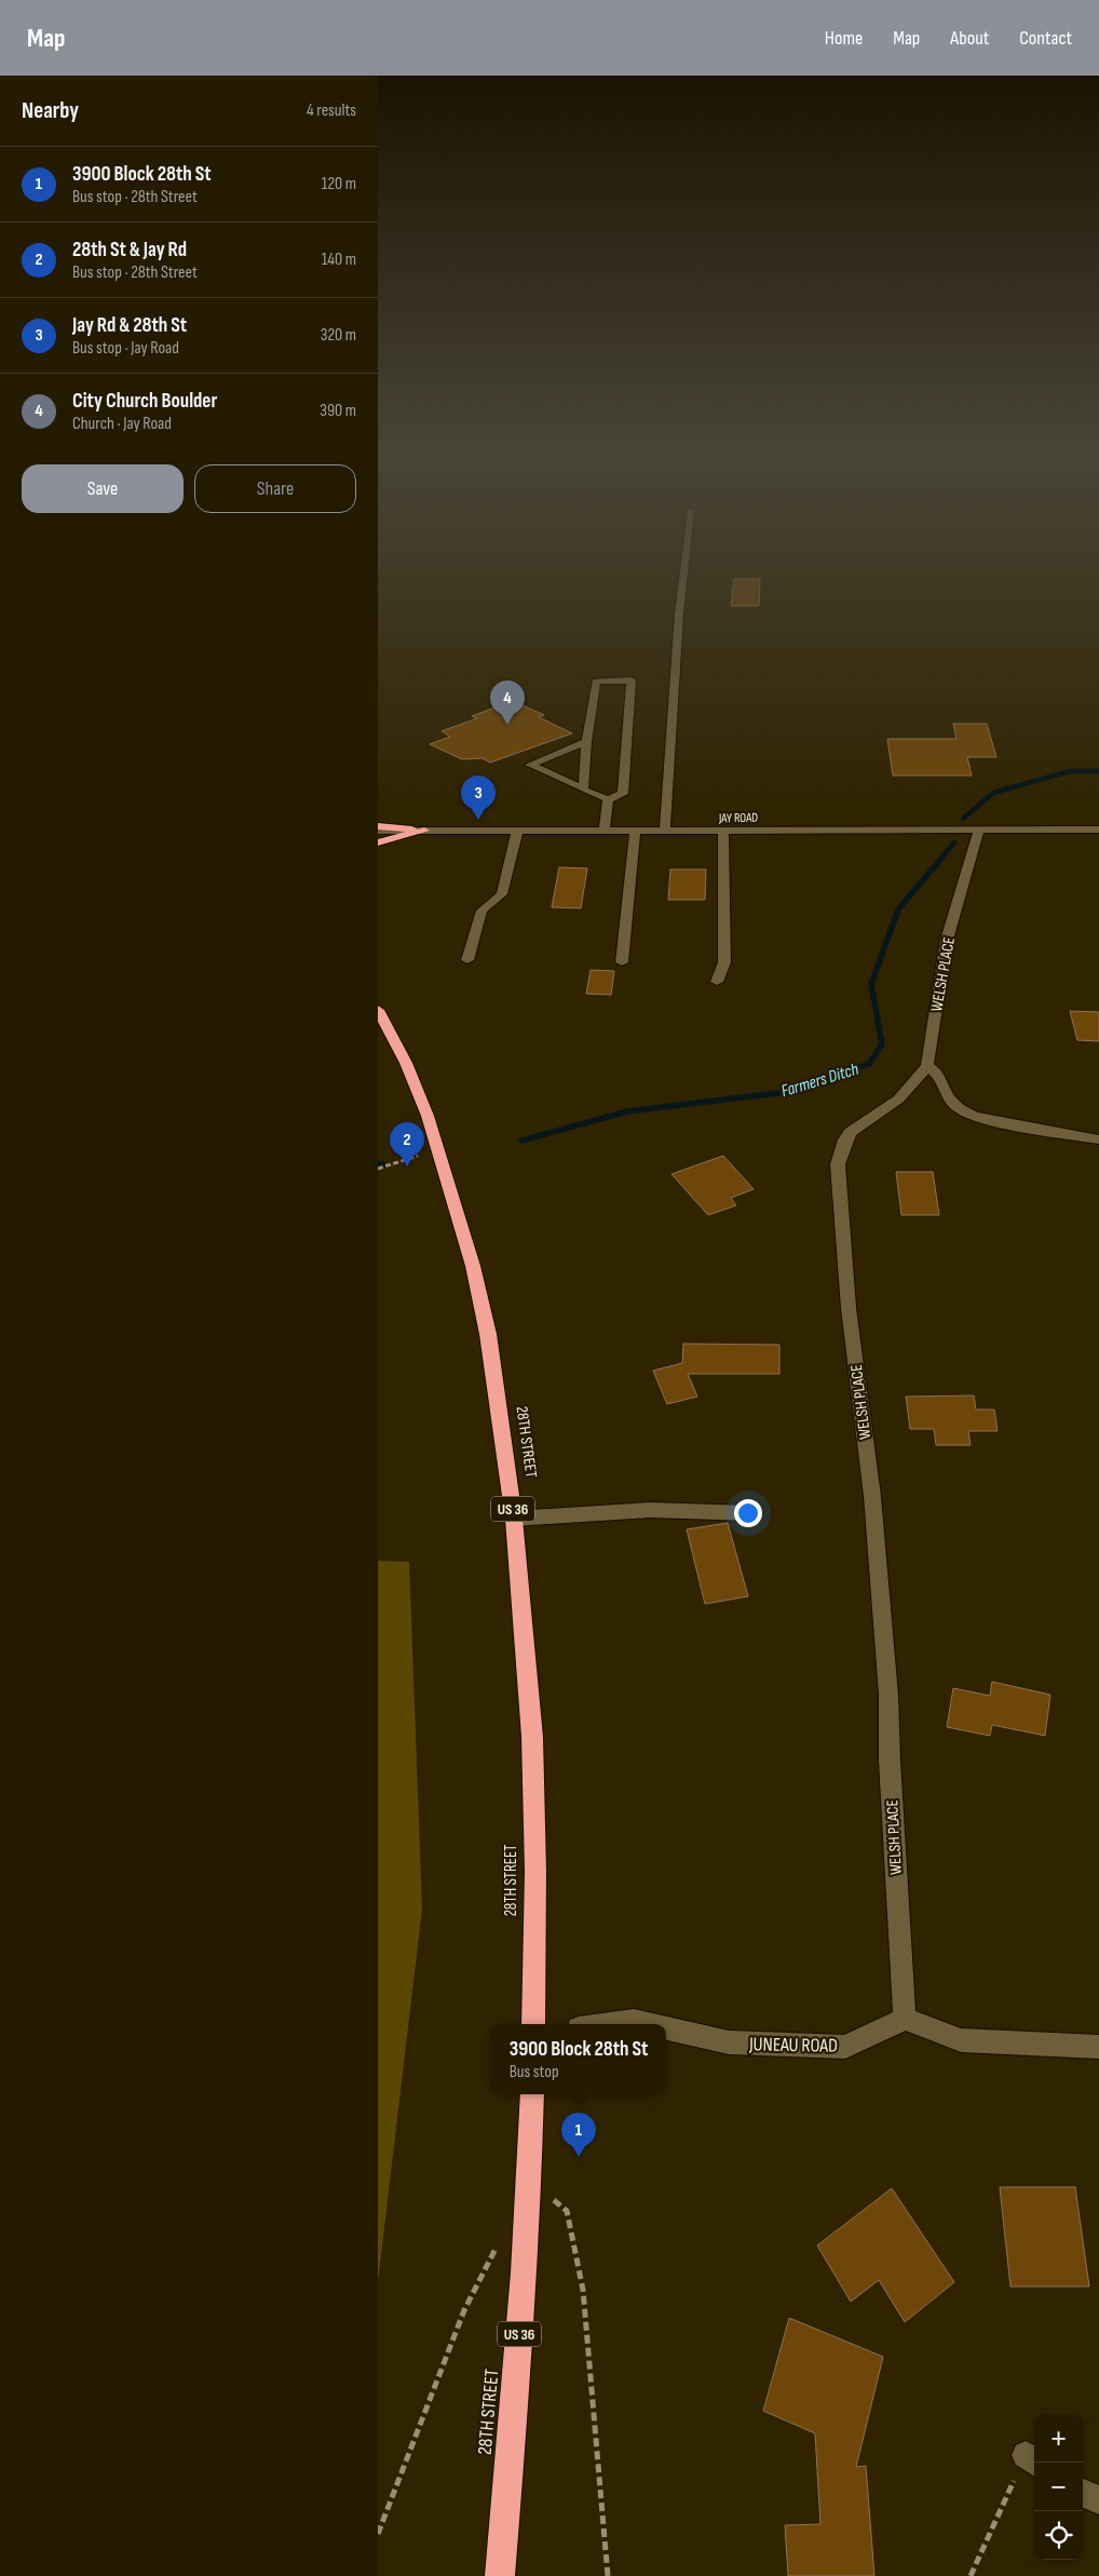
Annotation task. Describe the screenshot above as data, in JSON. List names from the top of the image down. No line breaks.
{"streets":{"highway":["28TH STREET","US 36"],"street":["JAY ROAD","WELSH PLACE","JUNEAU ROAD"]},"crossings":[["JAY ROAD","WELSH PLACE"],["WELSH PLACE","JUNEAU ROAD"]],"water":["Farmers Ditch"],"page":{"header":"Map","nav":["Home","Map","About","Contact"],"heading":["Nearby","4 results"],"list":[{"mark":"1","name":"3900 Block 28th St","note":"Bus stop · 28th Street","value":"120 m"},{"mark":"2","name":"28th St & Jay Rd","note":"Bus stop · 28th Street","value":"140 m"},{"mark":"3","name":"Jay Rd & 28th St","note":"Bus stop · Jay Road","value":"320 m"},{"mark":"4","name":"City Church Boulder","note":"Church · Jay Road","value":"390 m"}],"buttons":["Save","Share"],"pins":["4","3","2","1"],"popup":["3900 Block 28th St","Bus stop"],"map_buttons":["+","−"]}}
